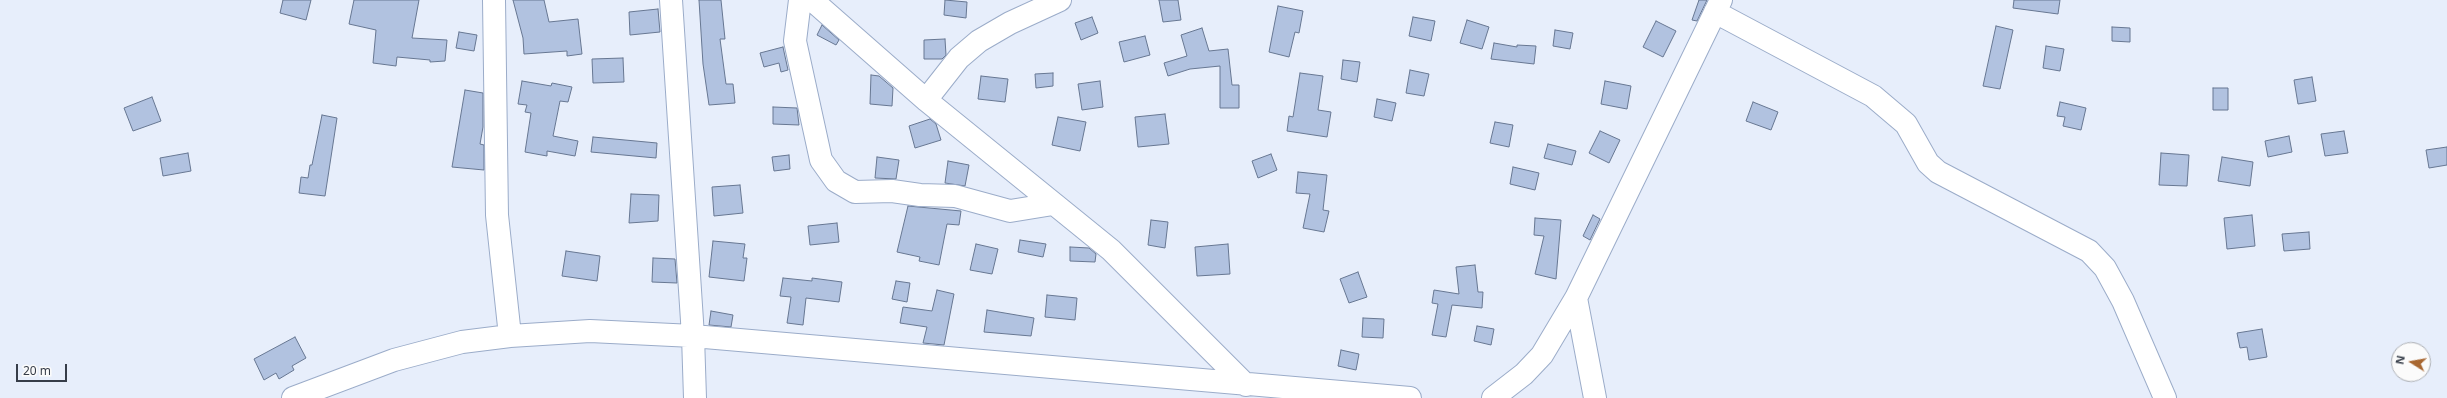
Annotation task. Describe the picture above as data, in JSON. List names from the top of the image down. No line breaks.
{"scale_bar":"20 m","north":"left"}
